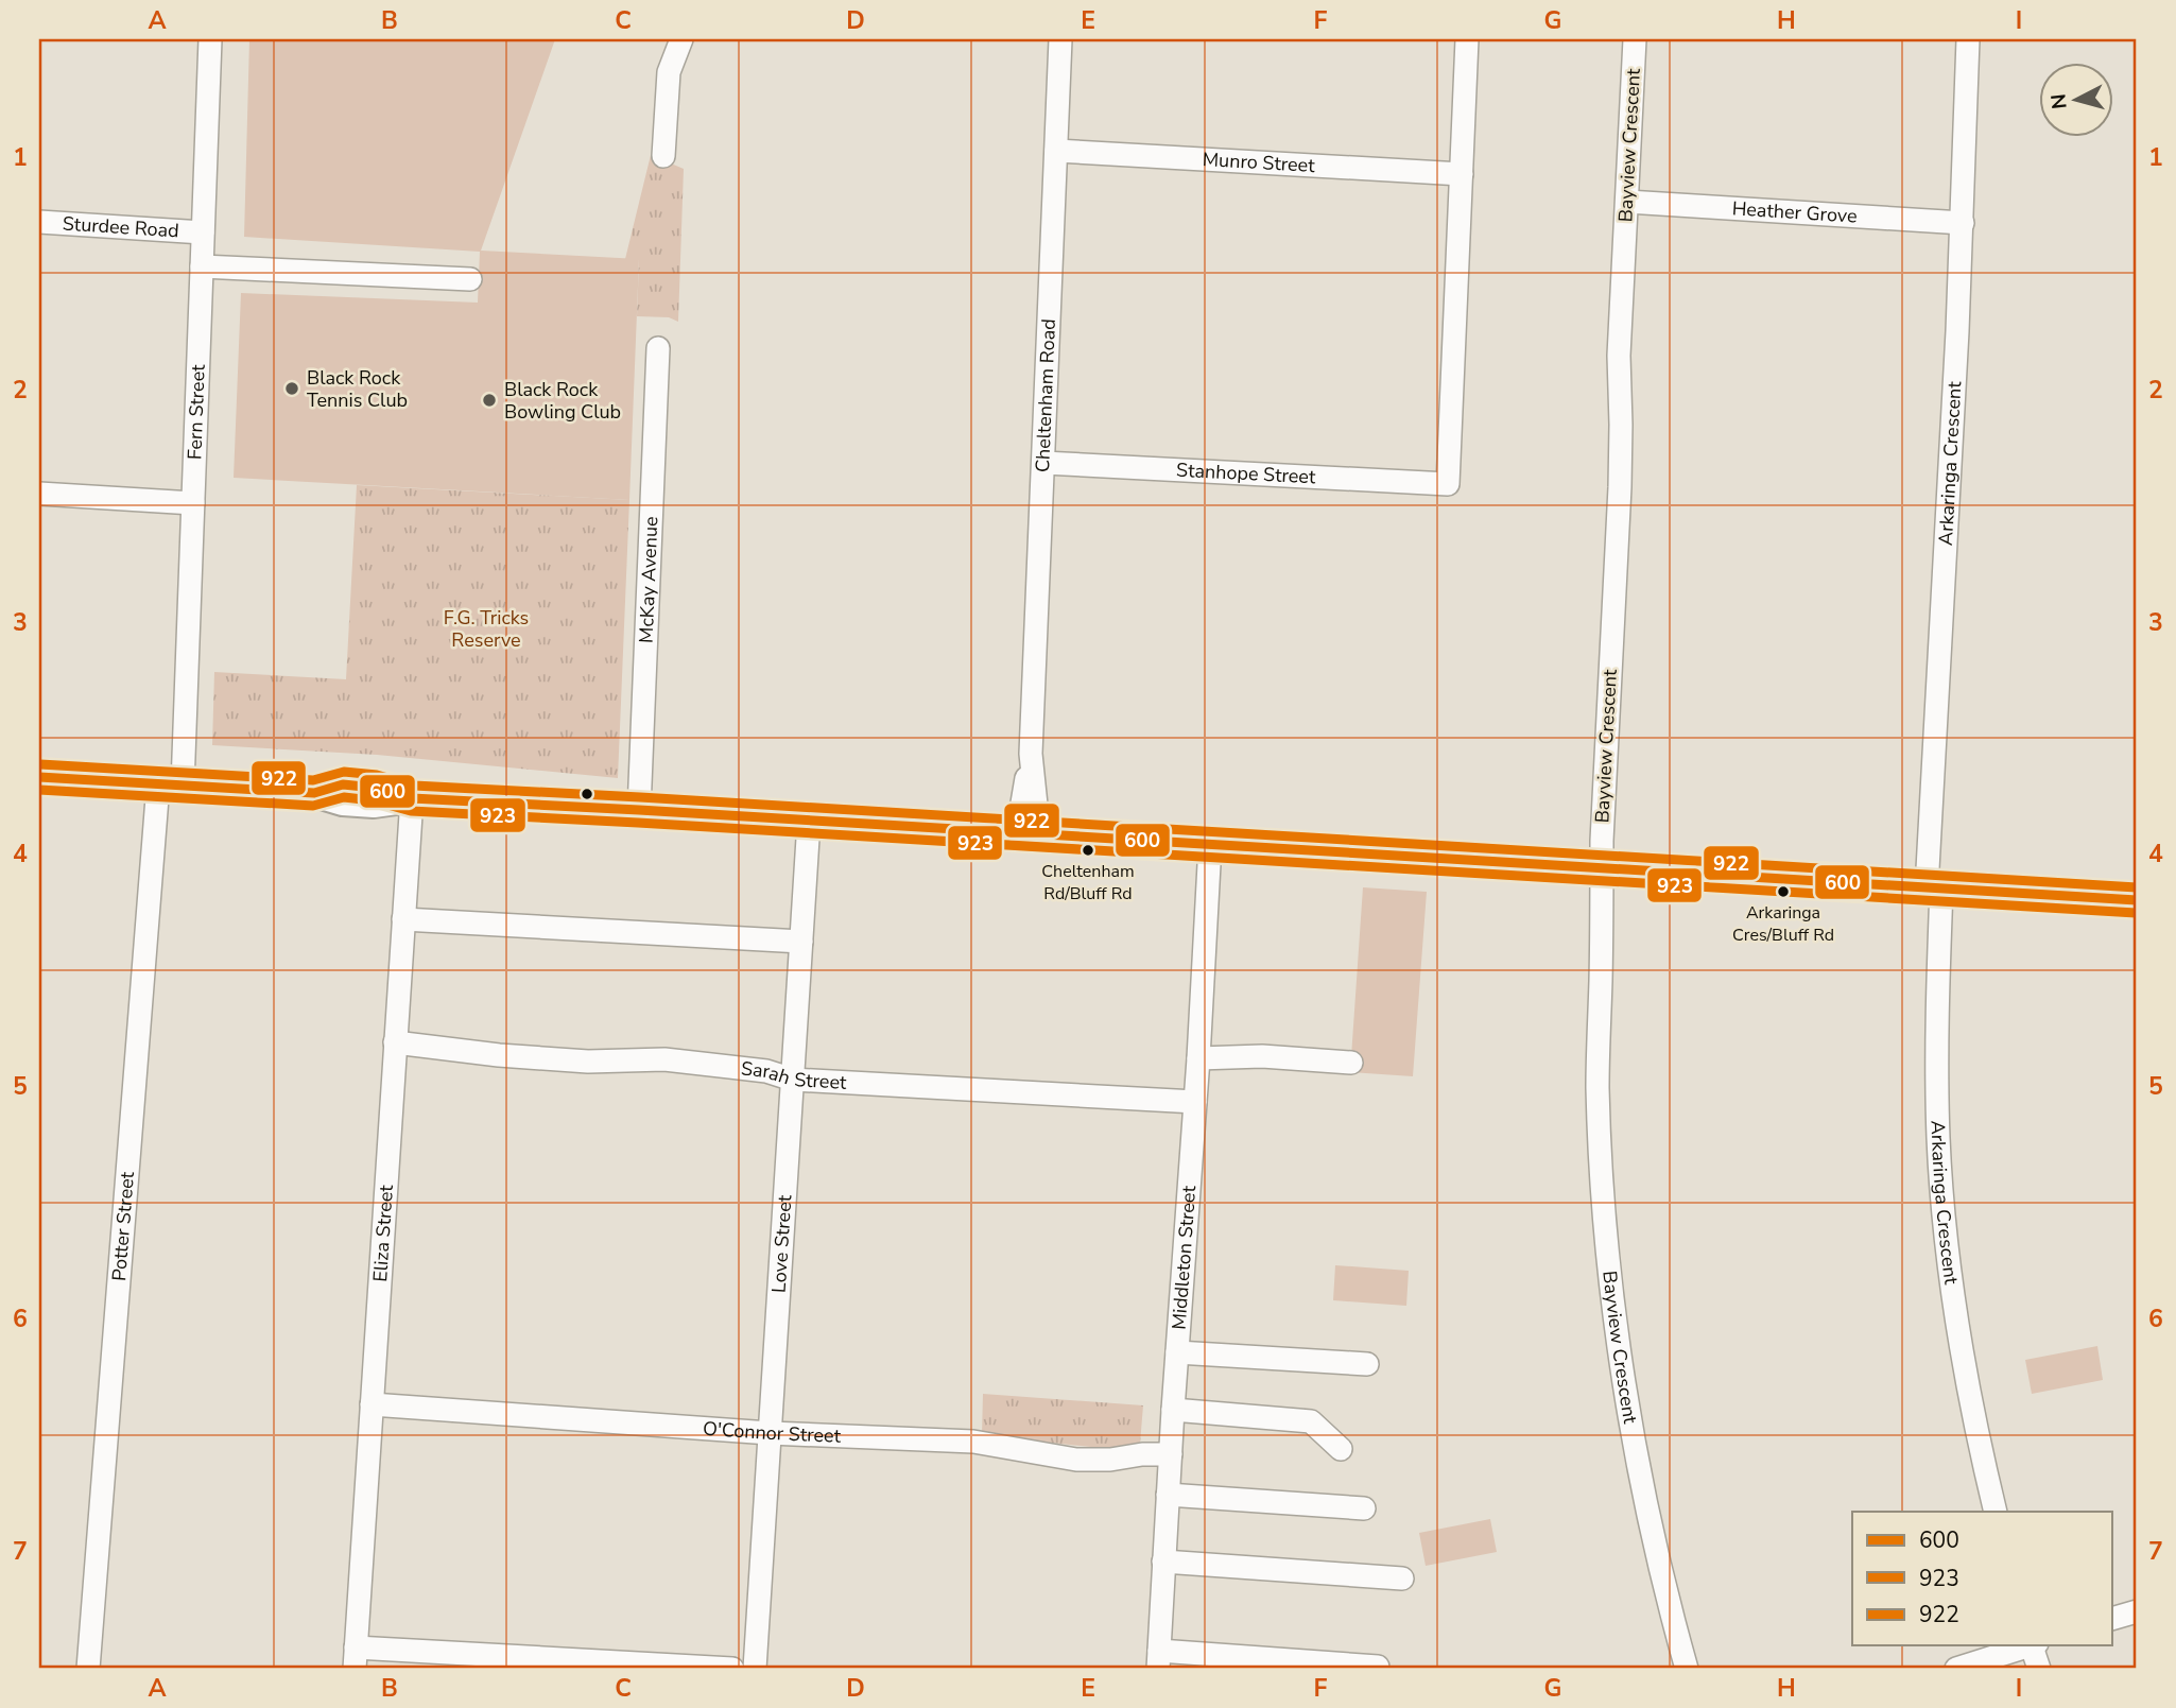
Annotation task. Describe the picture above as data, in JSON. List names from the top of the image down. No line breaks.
{"streets":{"street":["Bayview Crescent","Munro Street","Heather Grove","Sturdee Road","Cheltenham Road","Fern Street","Arkaringa Crescent","Stanhope Street","McKay Avenue","Sarah Street","Potter Street","Eliza Street","Love Street","Middleton Street","O'Connor Street"]},"crossings":[["Bayview Crescent","Heather Grove"],["Munro Street","Cheltenham Road"],["Munro Street","Stanhope Street"],["Heather Grove","Arkaringa Crescent"],["Sturdee Road","Fern Street"],["Cheltenham Road","Stanhope Street"],["Fern Street","Potter Street"],["Sarah Street","Eliza Street"],["Sarah Street","Love Street"],["Sarah Street","Middleton Street"],["Eliza Street","O'Connor Street"],["Love Street","O'Connor Street"],["Middleton Street","O'Connor Street"]],"parks":["F.G. Tricks Reserve"],"places":["Black Rock Tennis Club","Black Rock Bowling Club","Cheltenham Rd/Bluff Rd","Arkaringa Cres/Bluff Rd"],"lines":["transit line 922","transit line 600","transit line 923"],"legend":["600","923","922"],"north":"left","grid":{"columns":["A","B","C","D","E","F","G","H","I"],"rows":["1","2","3","4","5","6","7"]}}
